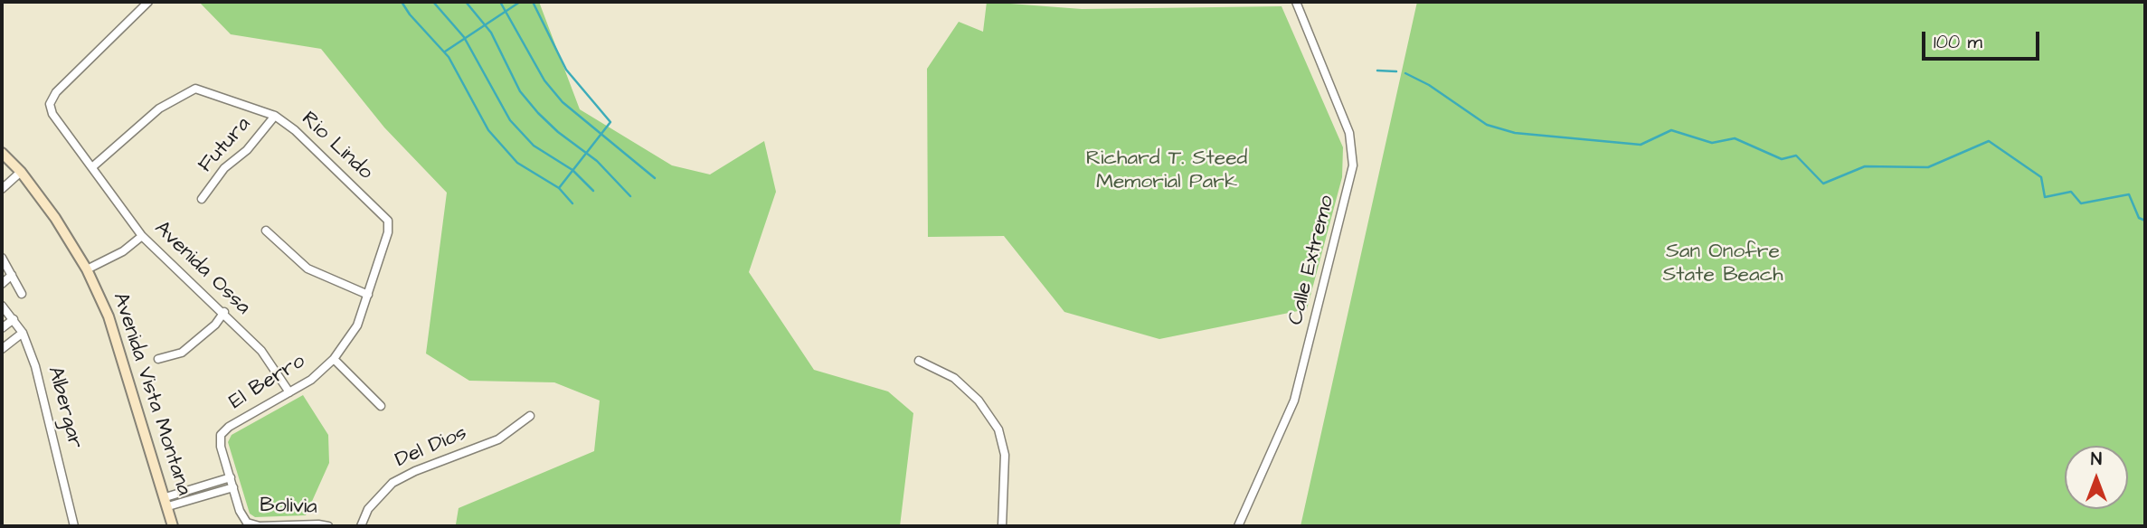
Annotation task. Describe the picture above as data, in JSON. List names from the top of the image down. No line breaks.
{"streets":{"street":["Futura","Rio Lindo","Calle Extremo","Avenida Ossa","El Berro","Avenida Vista Montana","Albergar","Del Dios","Bolivia"]},"crossings":[["Futura","Rio Lindo"],["Rio Lindo","Avenida Ossa"],["Rio Lindo","El Berro"],["Avenida Ossa","El Berro"]],"parks":["Richard T. Steed Memorial Park","San Onofre State Beach"],"scale_bar":"100 m","north":"top"}
